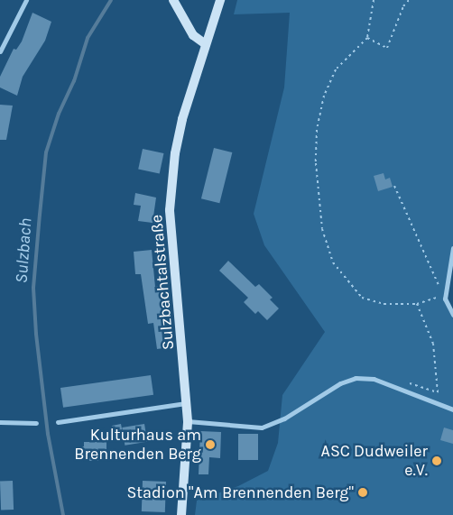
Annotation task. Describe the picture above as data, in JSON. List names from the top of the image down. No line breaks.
{"streets":{"main road":["Sulzbachtalstraße"]},"water":["Sulzbach"],"places":["Kulturhaus am Brennenden Berg","ASC Dudweiler e.V.","Stadion \"Am Brennenden Berg\""]}
